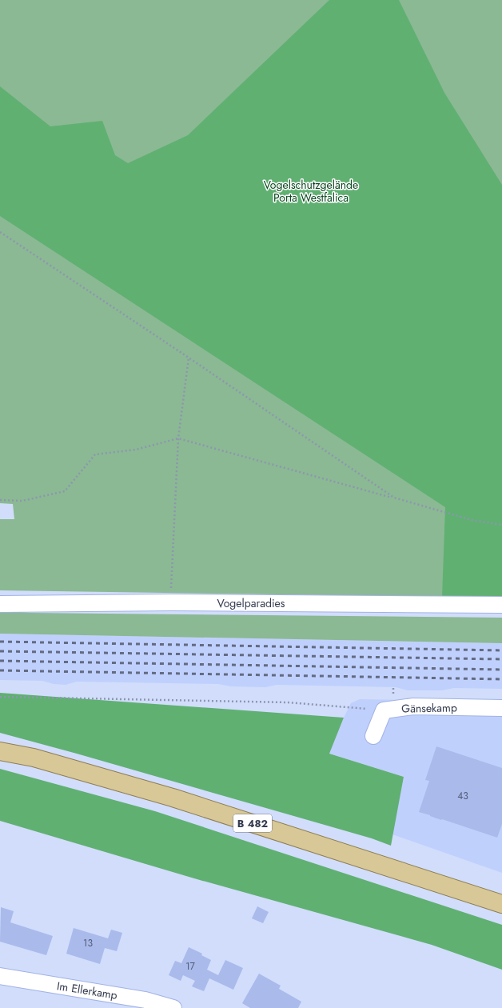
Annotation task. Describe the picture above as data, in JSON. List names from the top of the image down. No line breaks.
{"streets":{"main road":["B 482"],"street":["Vogelparadies","Gänsekamp","Im Ellerkamp"]},"parks":["Vogelschutzgelände Porta Westfalica"],"house_numbers":["43","13","17"]}
